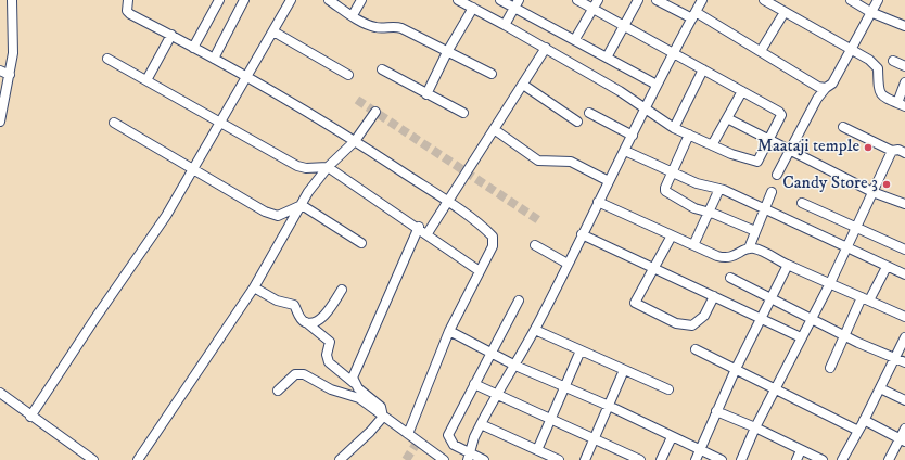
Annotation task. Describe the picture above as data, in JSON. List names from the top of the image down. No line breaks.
{"places":["Maataji temple","Candy Store 3"]}
